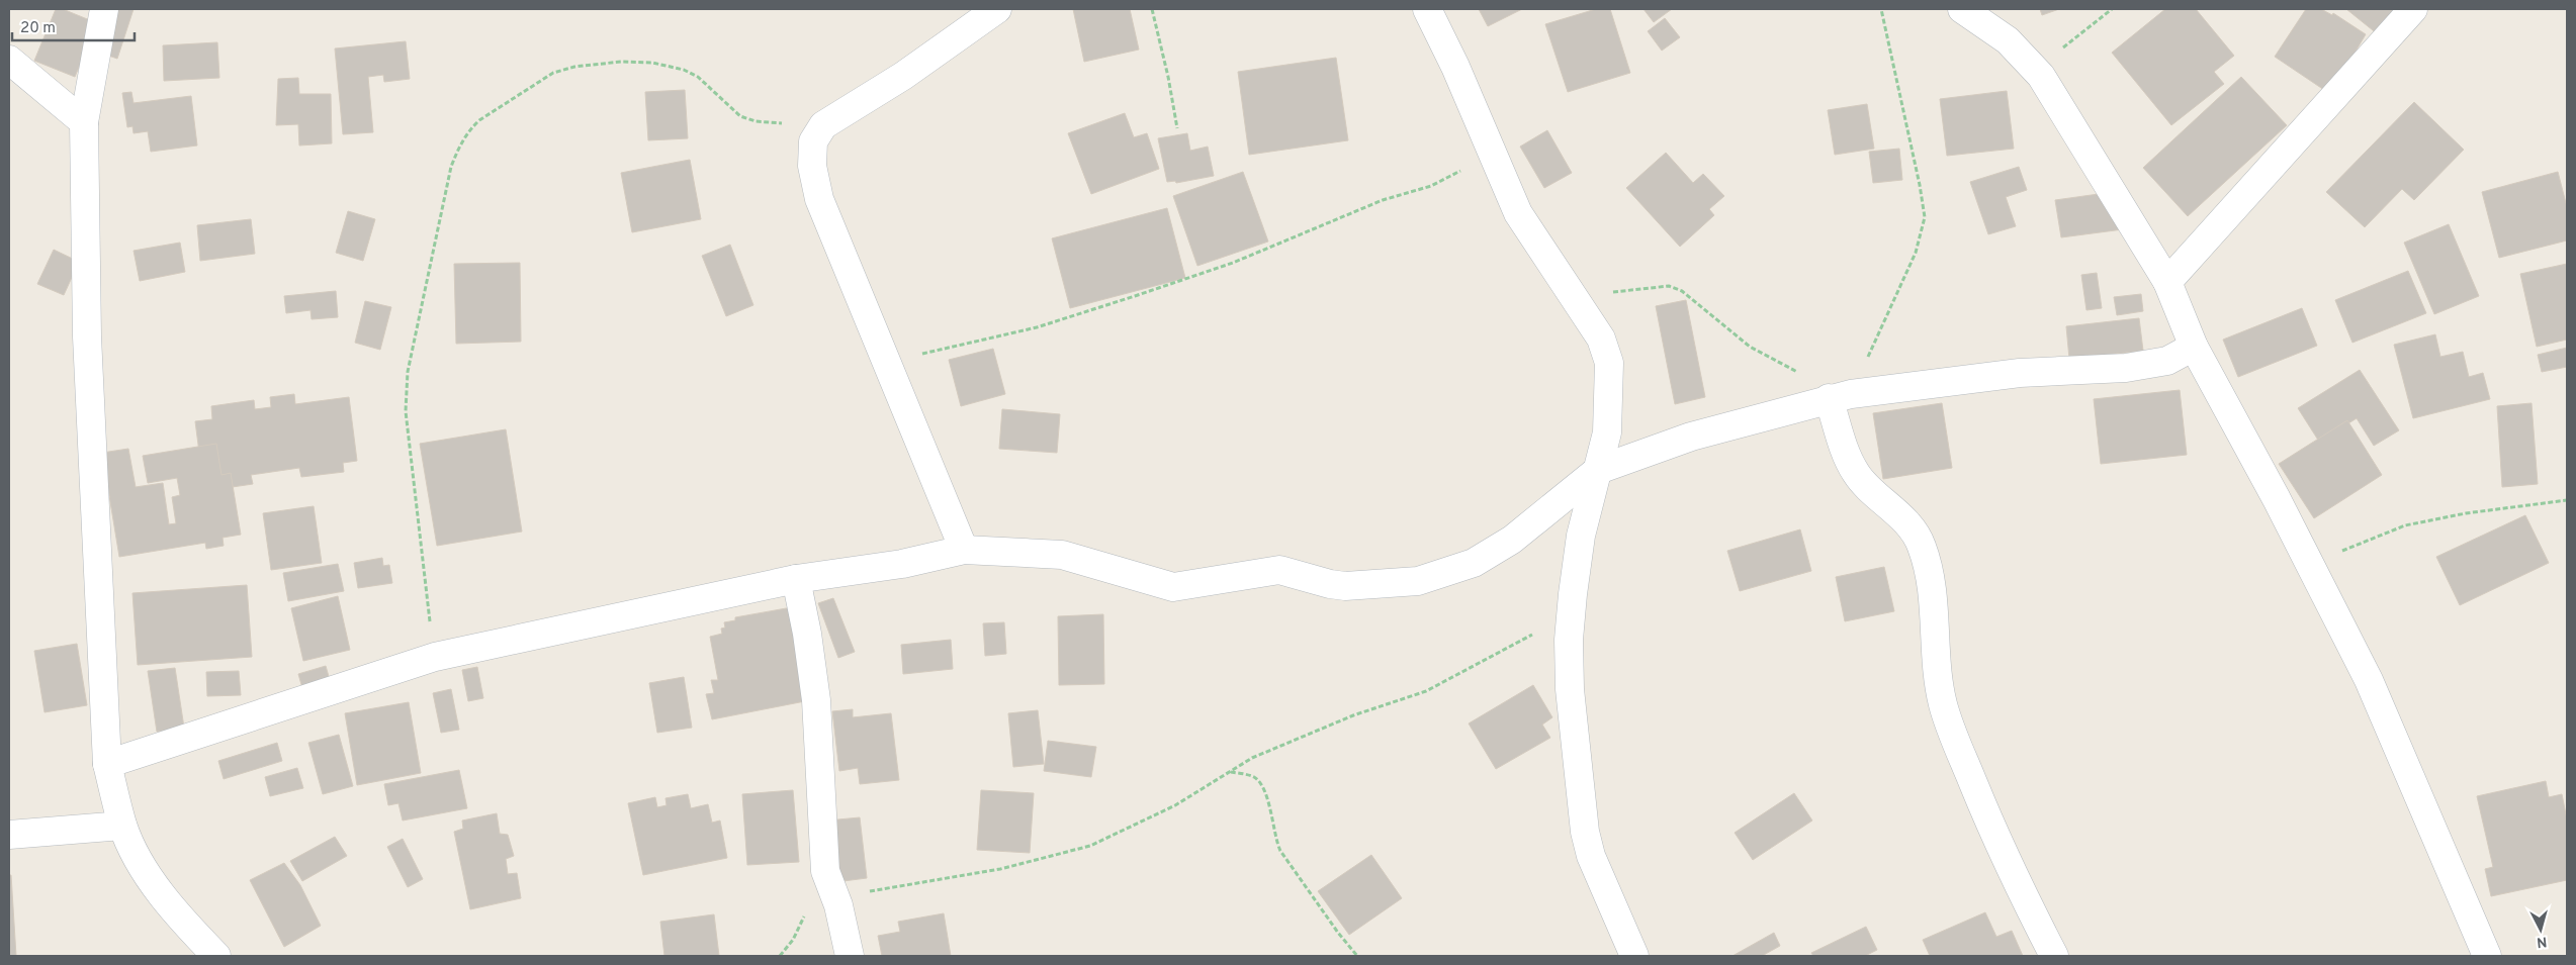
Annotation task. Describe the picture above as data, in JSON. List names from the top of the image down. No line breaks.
{"scale_bar":"20 m","north":"bottom"}
